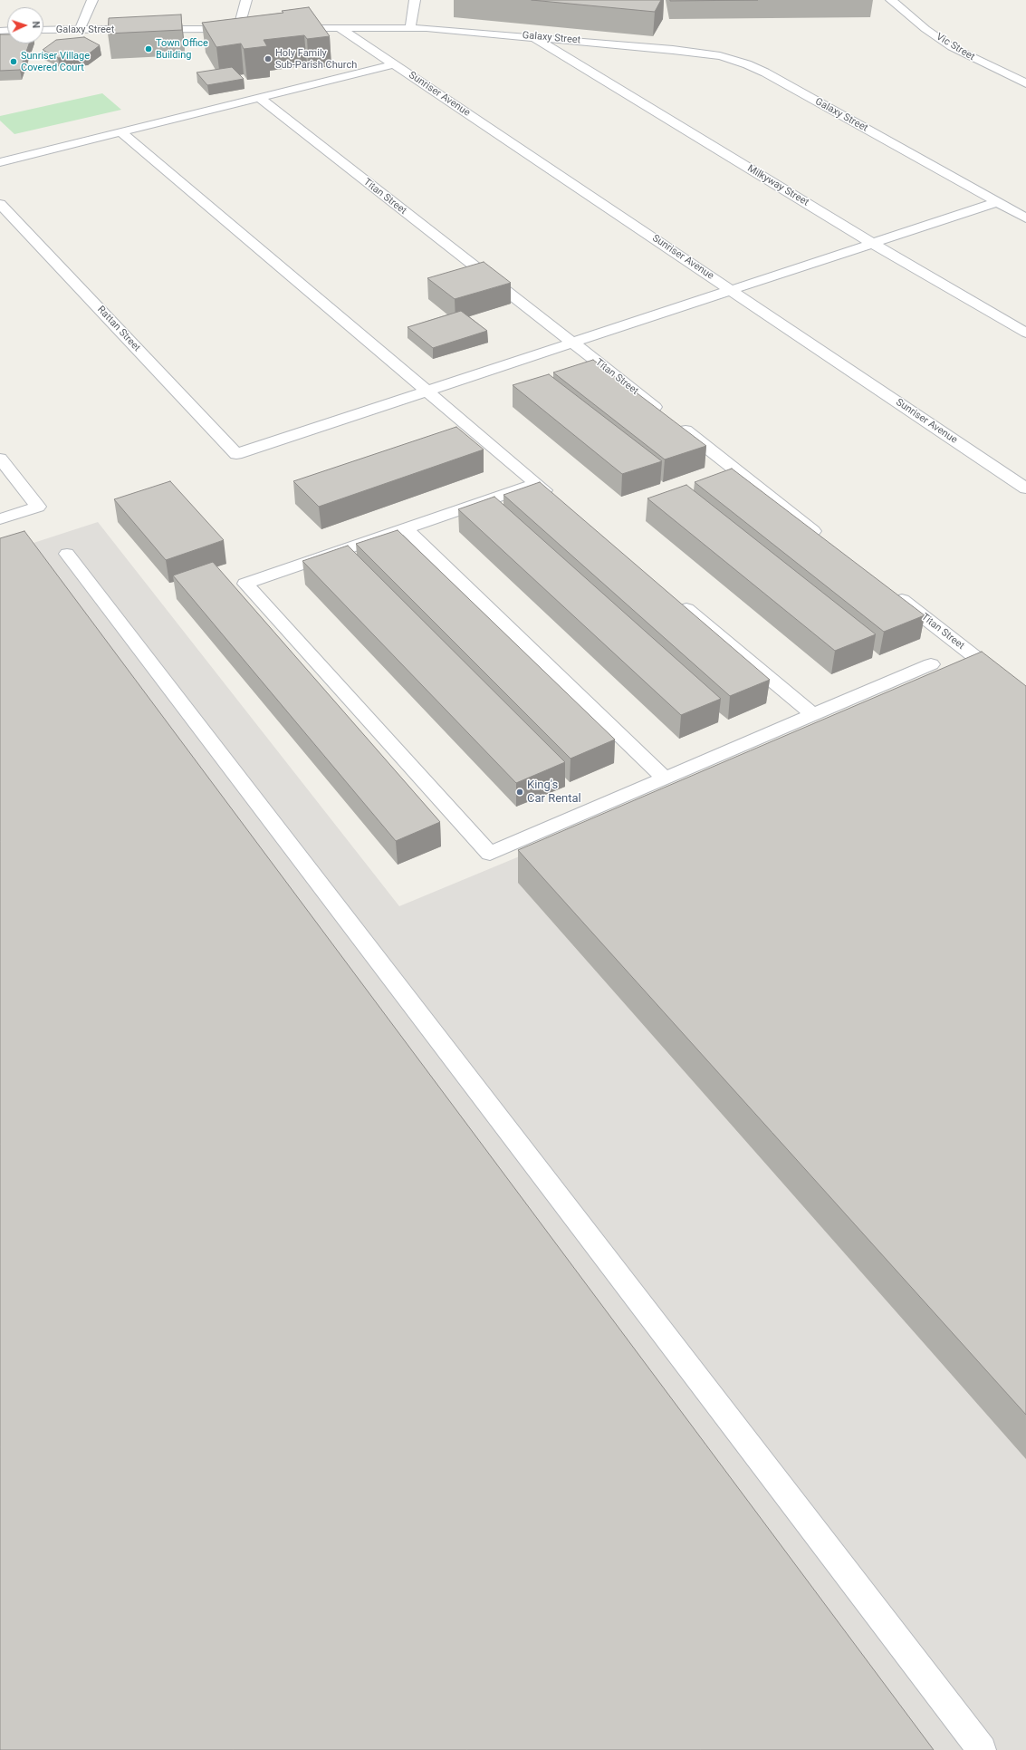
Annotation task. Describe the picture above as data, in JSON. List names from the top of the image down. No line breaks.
{"streets":{"street":["Galaxy Street","Vic Street","Sunriser Avenue","Milkyway Street","Titan Street","Rattan Street"]},"crossings":[["Galaxy Street","Sunriser Avenue"],["Galaxy Street","Milkyway Street"]],"places":["Town Office Building","Holy Family Sub-Parish Church","Sunriser Village Covered Court","King's Car Rental"],"north":"right"}
